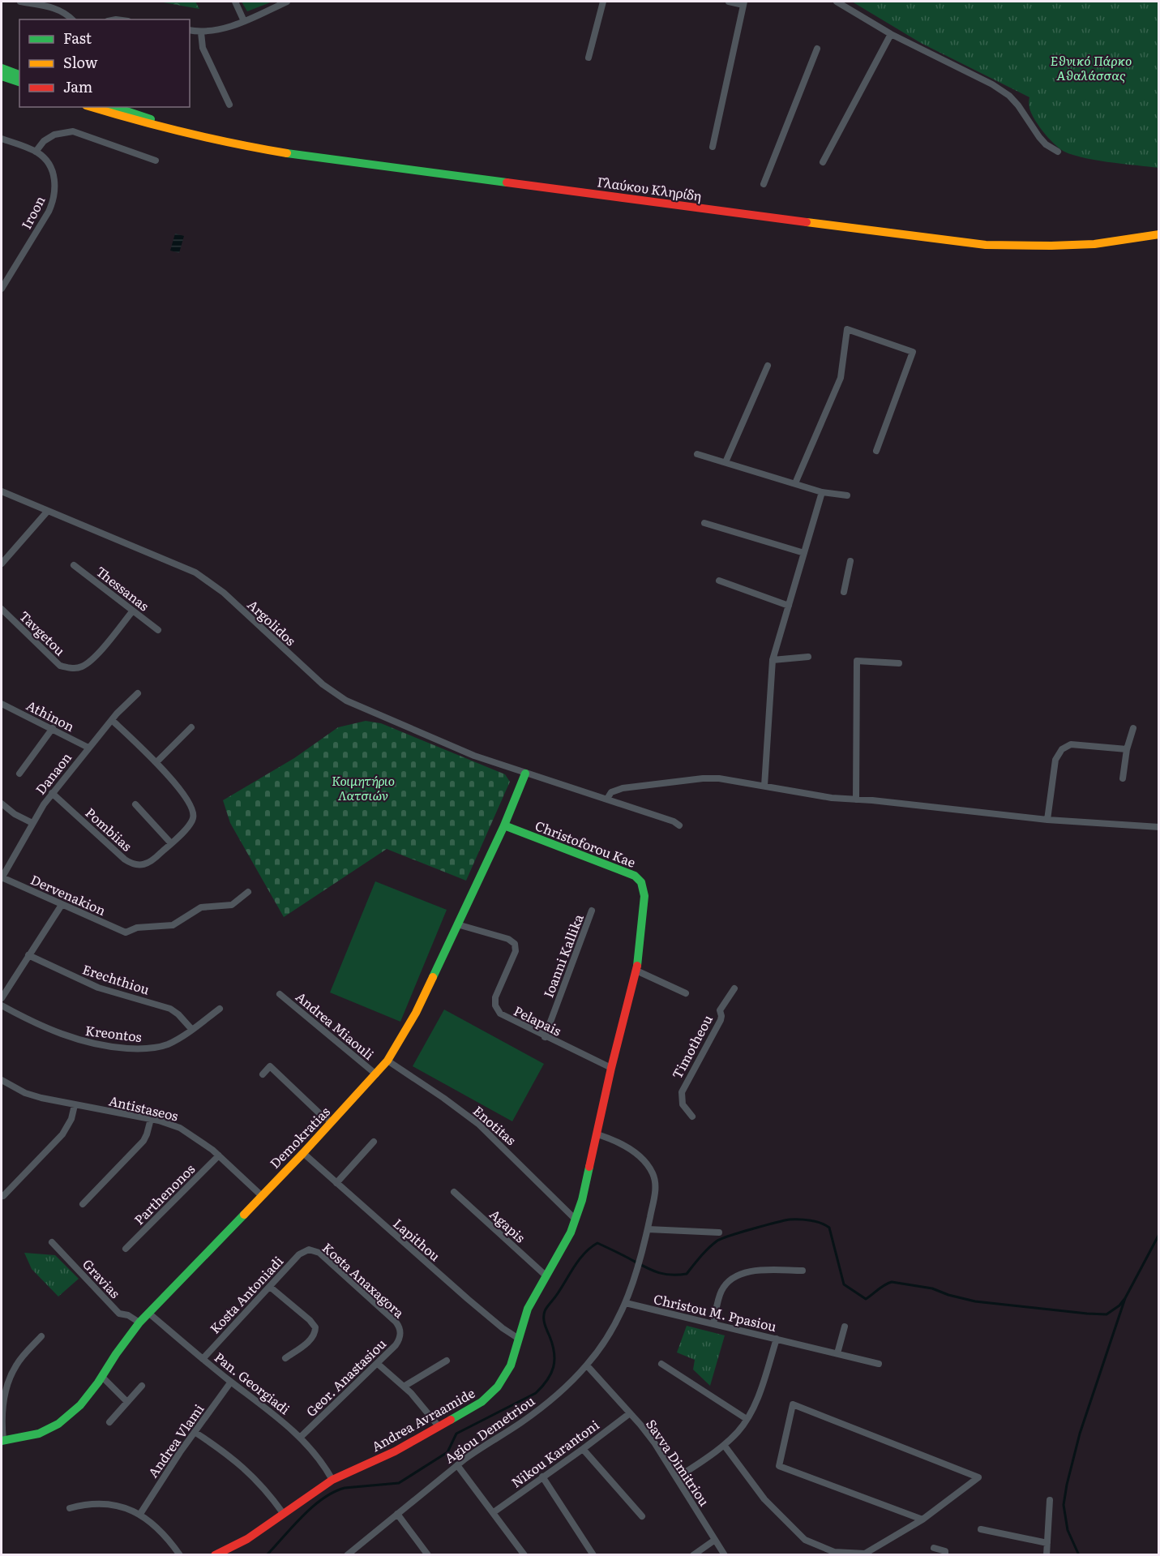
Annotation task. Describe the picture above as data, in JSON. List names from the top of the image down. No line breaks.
{"streets":{"street":["Γλαύκου Κληρίδη","Iroon","Thessanas","Argolidos","Tavgetou","Athinon","Danaon","Pombiias","Christoforou Kae","Dervenakion","Ioanni Kallika","Erechthiou","Pelapais","Andrea Miaouli","Kreontos","Timotheou","Antistaseos","Enotitas","Demokratias","Parthenonos","Agapis","Lapithou","Gravias","Kosta Anaxagora","Kosta Antoniadi","Christou M. Ppasiou","Geor. Anastasiou","Pan. Georgiadi","Andrea Avraamide","Agiou Demetriou","Andrea Vlami","Nikou Karantoni","Savva Dimitriou"]},"crossings":[["Thessanas","Tavgetou"],["Argolidos","Demokratias"],["Athinon","Danaon"],["Danaon","Pombiias"],["Danaon","Dervenakion"],["Christoforou Kae","Pelapais"],["Christoforou Kae","Demokratias"],["Christoforou Kae","Andrea Avraamide"],["Ioanni Kallika","Pelapais"],["Erechthiou","Kreontos"],["Pelapais","Demokratias"],["Pelapais","Andrea Avraamide"],["Andrea Miaouli","Demokratias"],["Antistaseos","Demokratias"],["Antistaseos","Parthenonos"],["Enotitas","Demokratias"],["Enotitas","Andrea Avraamide"],["Demokratias","Lapithou"],["Demokratias","Gravias"],["Demokratias","Pan. Georgiadi"],["Agapis","Andrea Avraamide"],["Lapithou","Andrea Avraamide"],["Kosta Anaxagora","Kosta Antoniadi"],["Kosta Anaxagora","Geor. Anastasiou"],["Kosta Antoniadi","Pan. Georgiadi"],["Christou M. Ppasiou","Agiou Demetriou"],["Geor. Anastasiou","Pan. Georgiadi"],["Pan. Georgiadi","Andrea Avraamide"],["Pan. Georgiadi","Andrea Vlami"],["Andrea Avraamide","Agiou Demetriou"],["Agiou Demetriou","Savva Dimitriou"],["Nikou Karantoni","Savva Dimitriou"]],"parks":["Εθνικό Πάρκο Αθαλάσσας","Κοιμητήριο Λατσιών"],"legend":["Fast","Slow","Jam"]}
